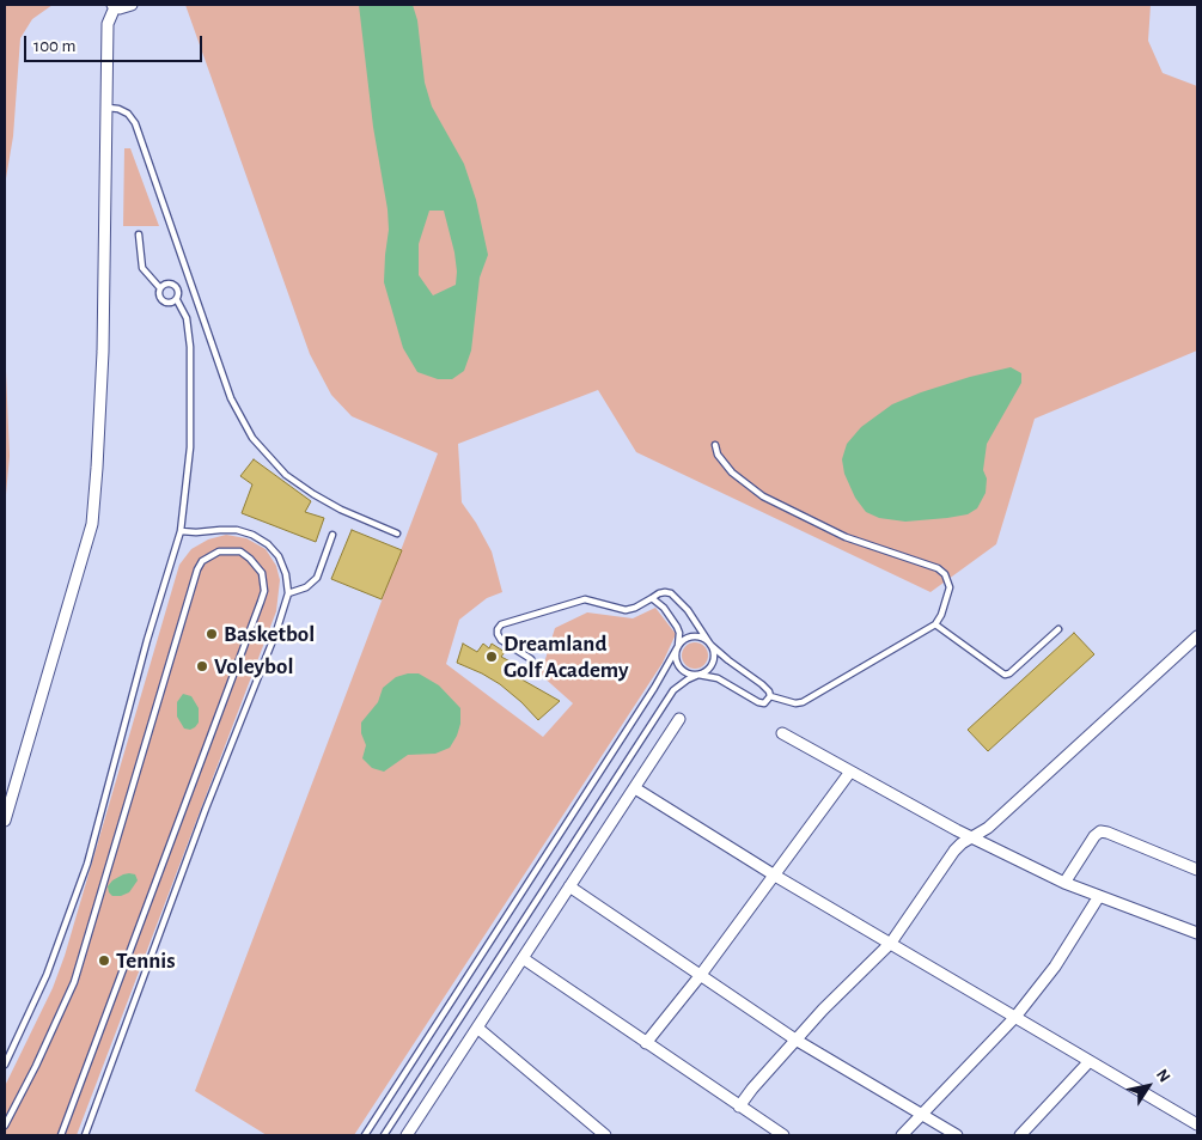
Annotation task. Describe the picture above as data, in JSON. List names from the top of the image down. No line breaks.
{"places":["Basketbol","Dreamland Golf Academy","Voleybol","Tennis"],"scale_bar":"100 m","north":"top right"}
